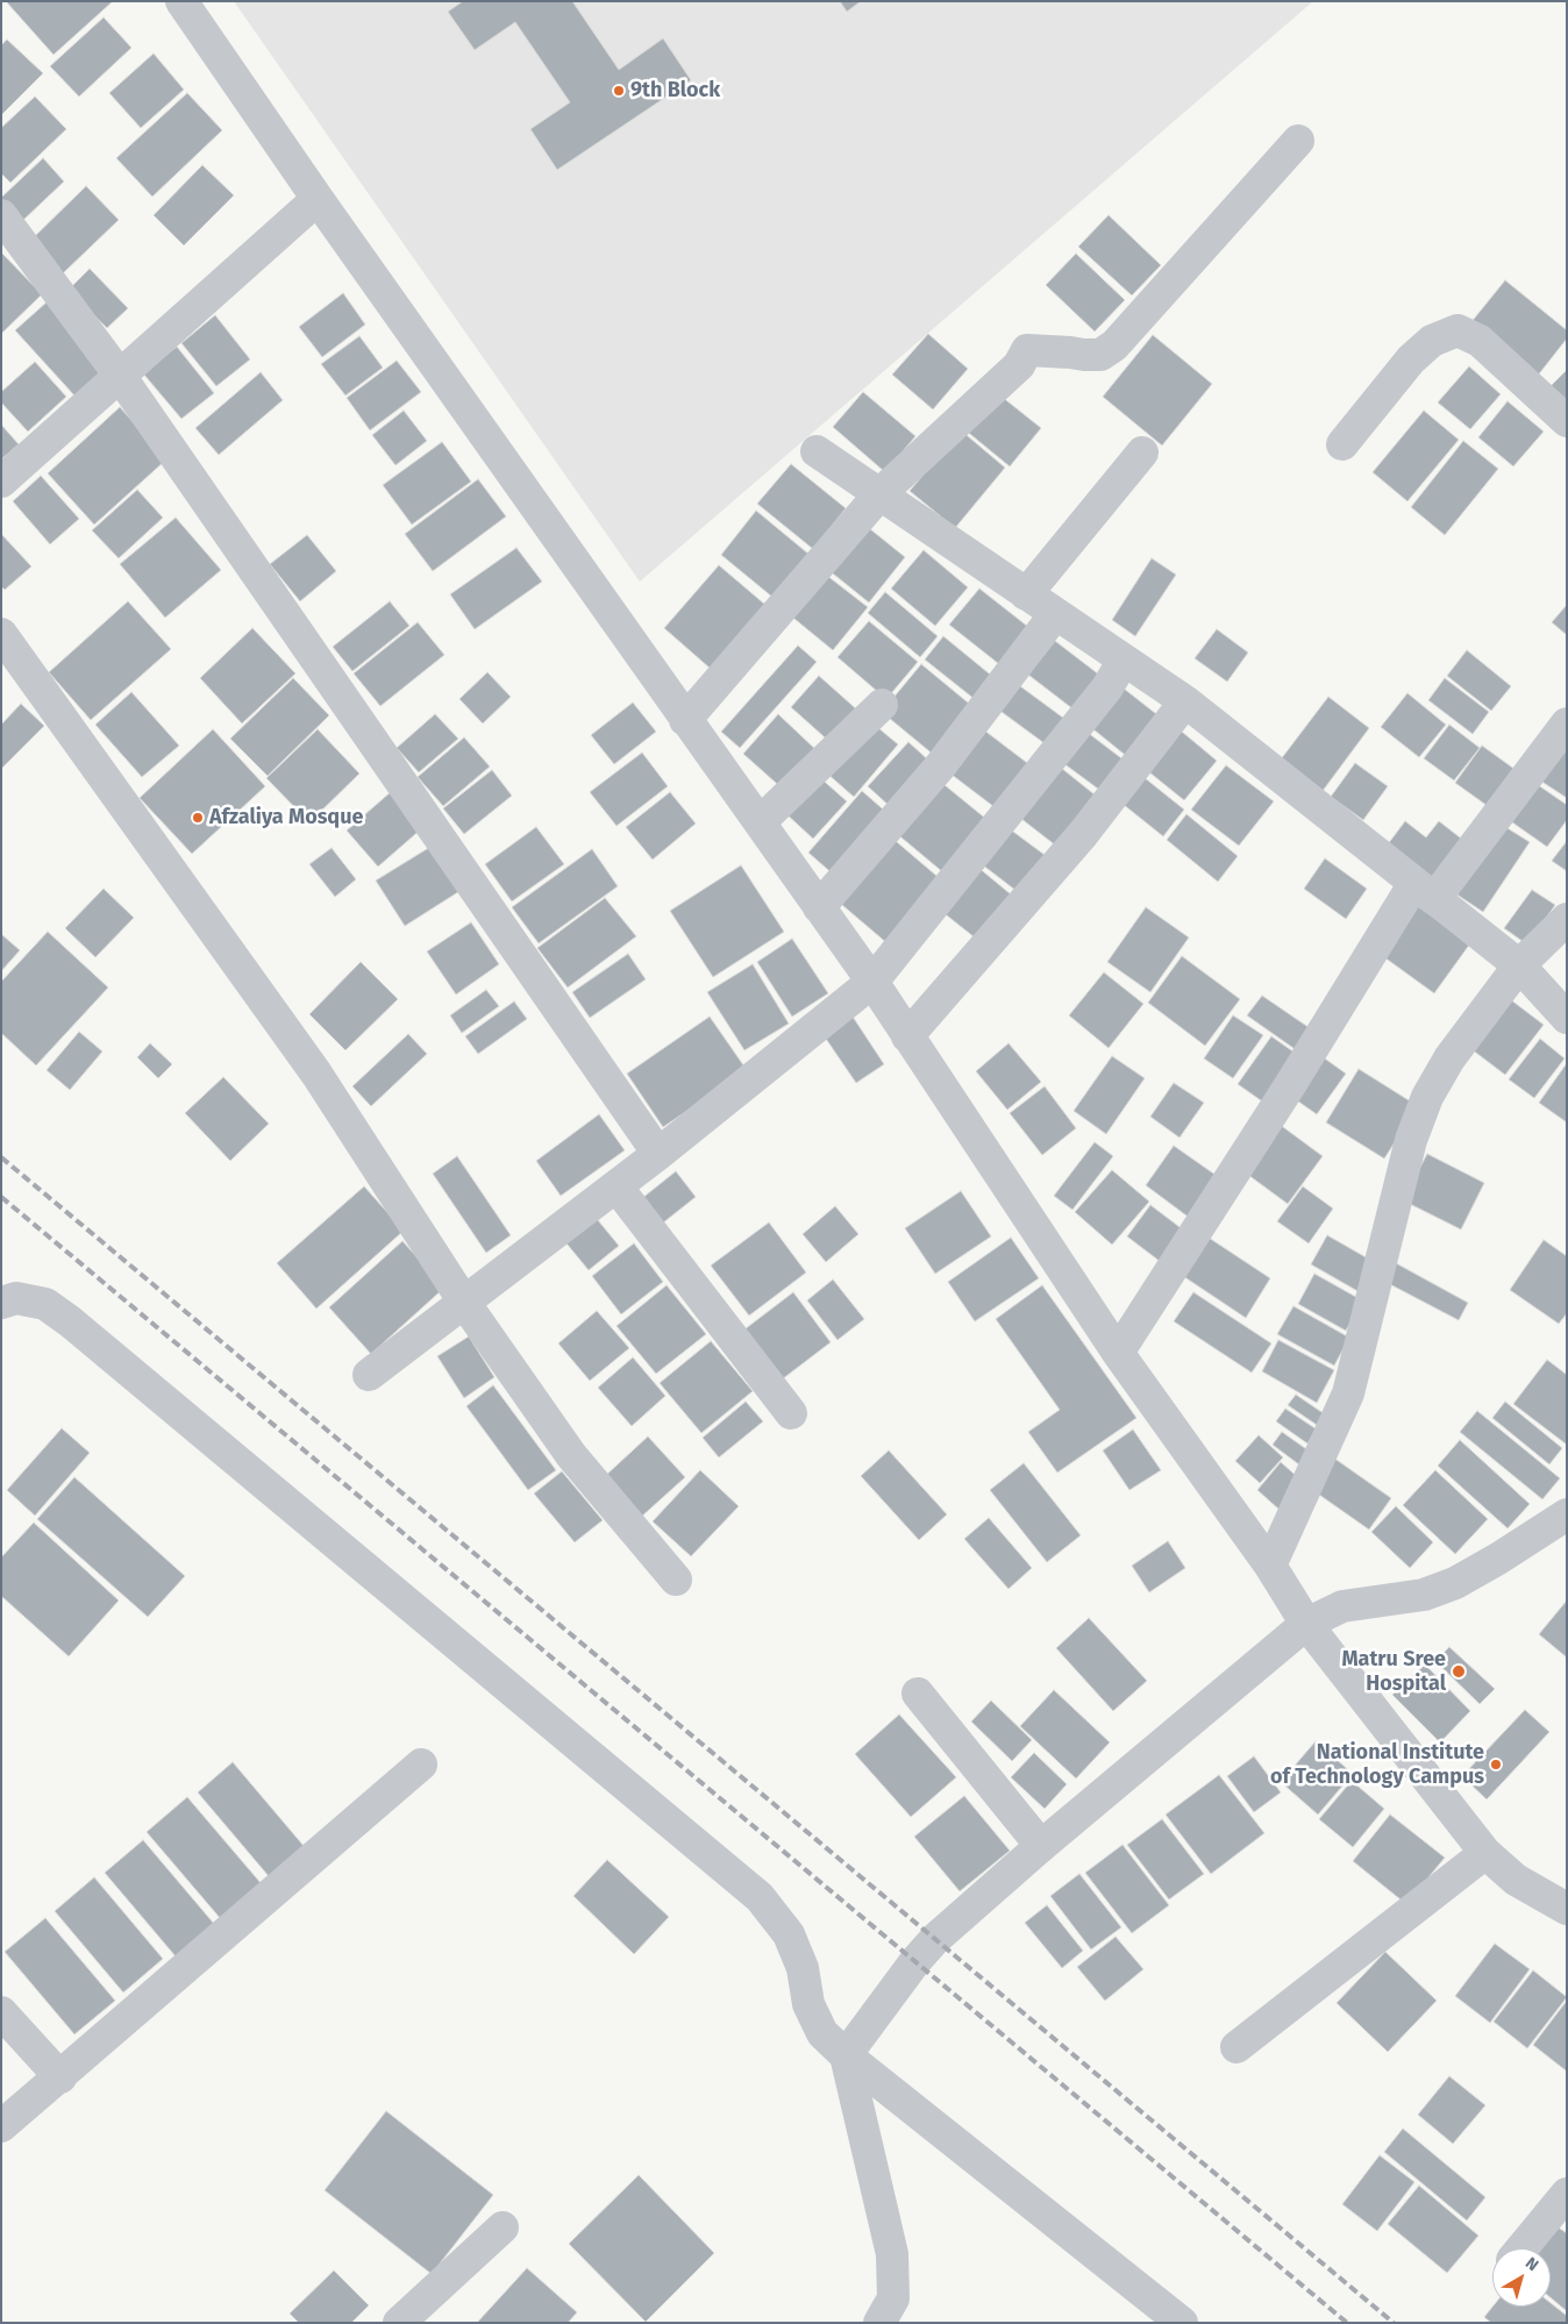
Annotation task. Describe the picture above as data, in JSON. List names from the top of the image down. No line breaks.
{"places":["9th Block","Afzaliya Mosque","Matru Sree Hospital","National Institute of Technology Campus"],"north":"top right"}
